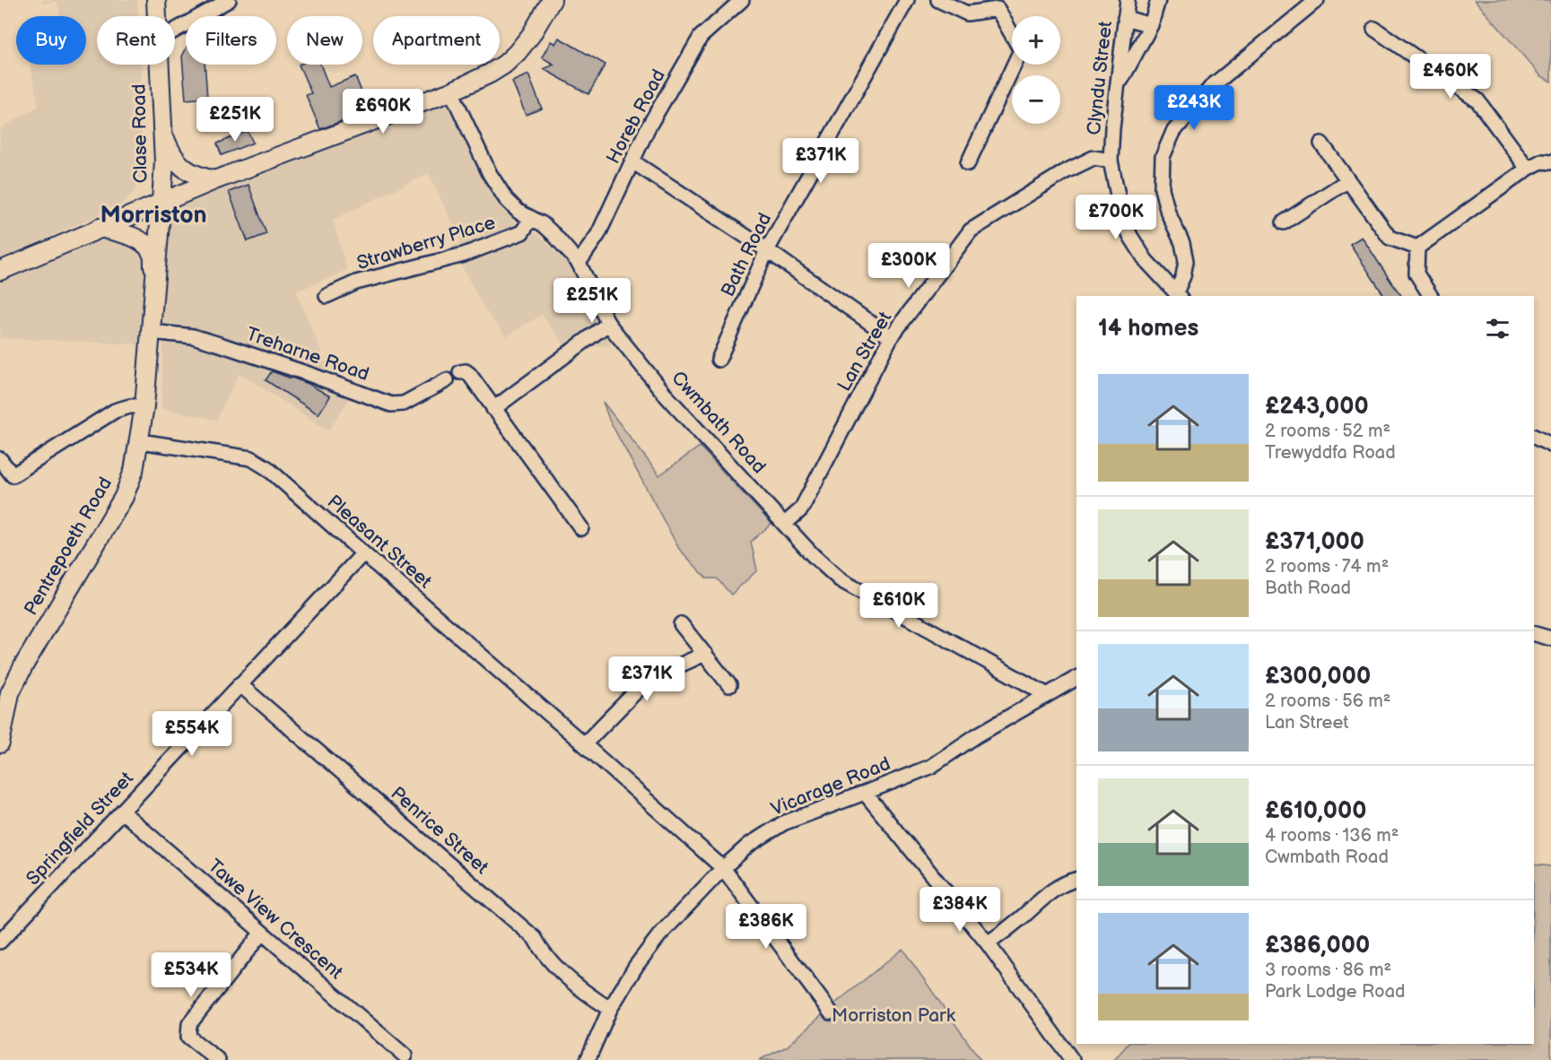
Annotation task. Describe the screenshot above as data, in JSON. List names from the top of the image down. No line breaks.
{"streets":{"main road":["Clase Road","Pentrepoeth Road"],"street":["Clyndu Street","Horeb Road","Strawberry Place","Bath Road","Lan Street","Treharne Road","Cwmbath Road","Pleasant Street","Vicarage Road","Springfield Street","Penrice Street","Tawe View Crescent"]},"crossings":[["Clyndu Street","Lan Street"],["Horeb Road","Cwmbath Road"],["Clase Road","Pentrepoeth Road"],["Strawberry Place","Cwmbath Road"],["Lan Street","Cwmbath Road"],["Treharne Road","Pentrepoeth Road"],["Cwmbath Road","Vicarage Road"],["Pleasant Street","Pentrepoeth Road"],["Pleasant Street","Springfield Street"],["Vicarage Road","Penrice Street"],["Springfield Street","Penrice Street"],["Springfield Street","Tawe View Crescent"]],"districts":["Morriston"],"parks":["Morriston Park"],"page":{"map_buttons":["+","−"],"chip":["Buy","Rent","Filters","New","Apartment"],"price":["£460K","£243K","£690K","£251K","£371K","£700K","£300K","£251K","£610K","£371K","£554K","£384K","£386K","£534K"],"heading":"14 homes","list":[{"name":"£243,000","note":"2 rooms · 52 m² · Trewyddfa Road"},{"name":"£371,000","note":"2 rooms · 74 m² · Bath Road"},{"name":"£300,000","note":"2 rooms · 56 m² · Lan Street"},{"name":"£610,000","note":"4 rooms · 136 m² · Cwmbath Road"},{"name":"£386,000","note":"3 rooms · 86 m² · Park Lodge Road"}]}}
